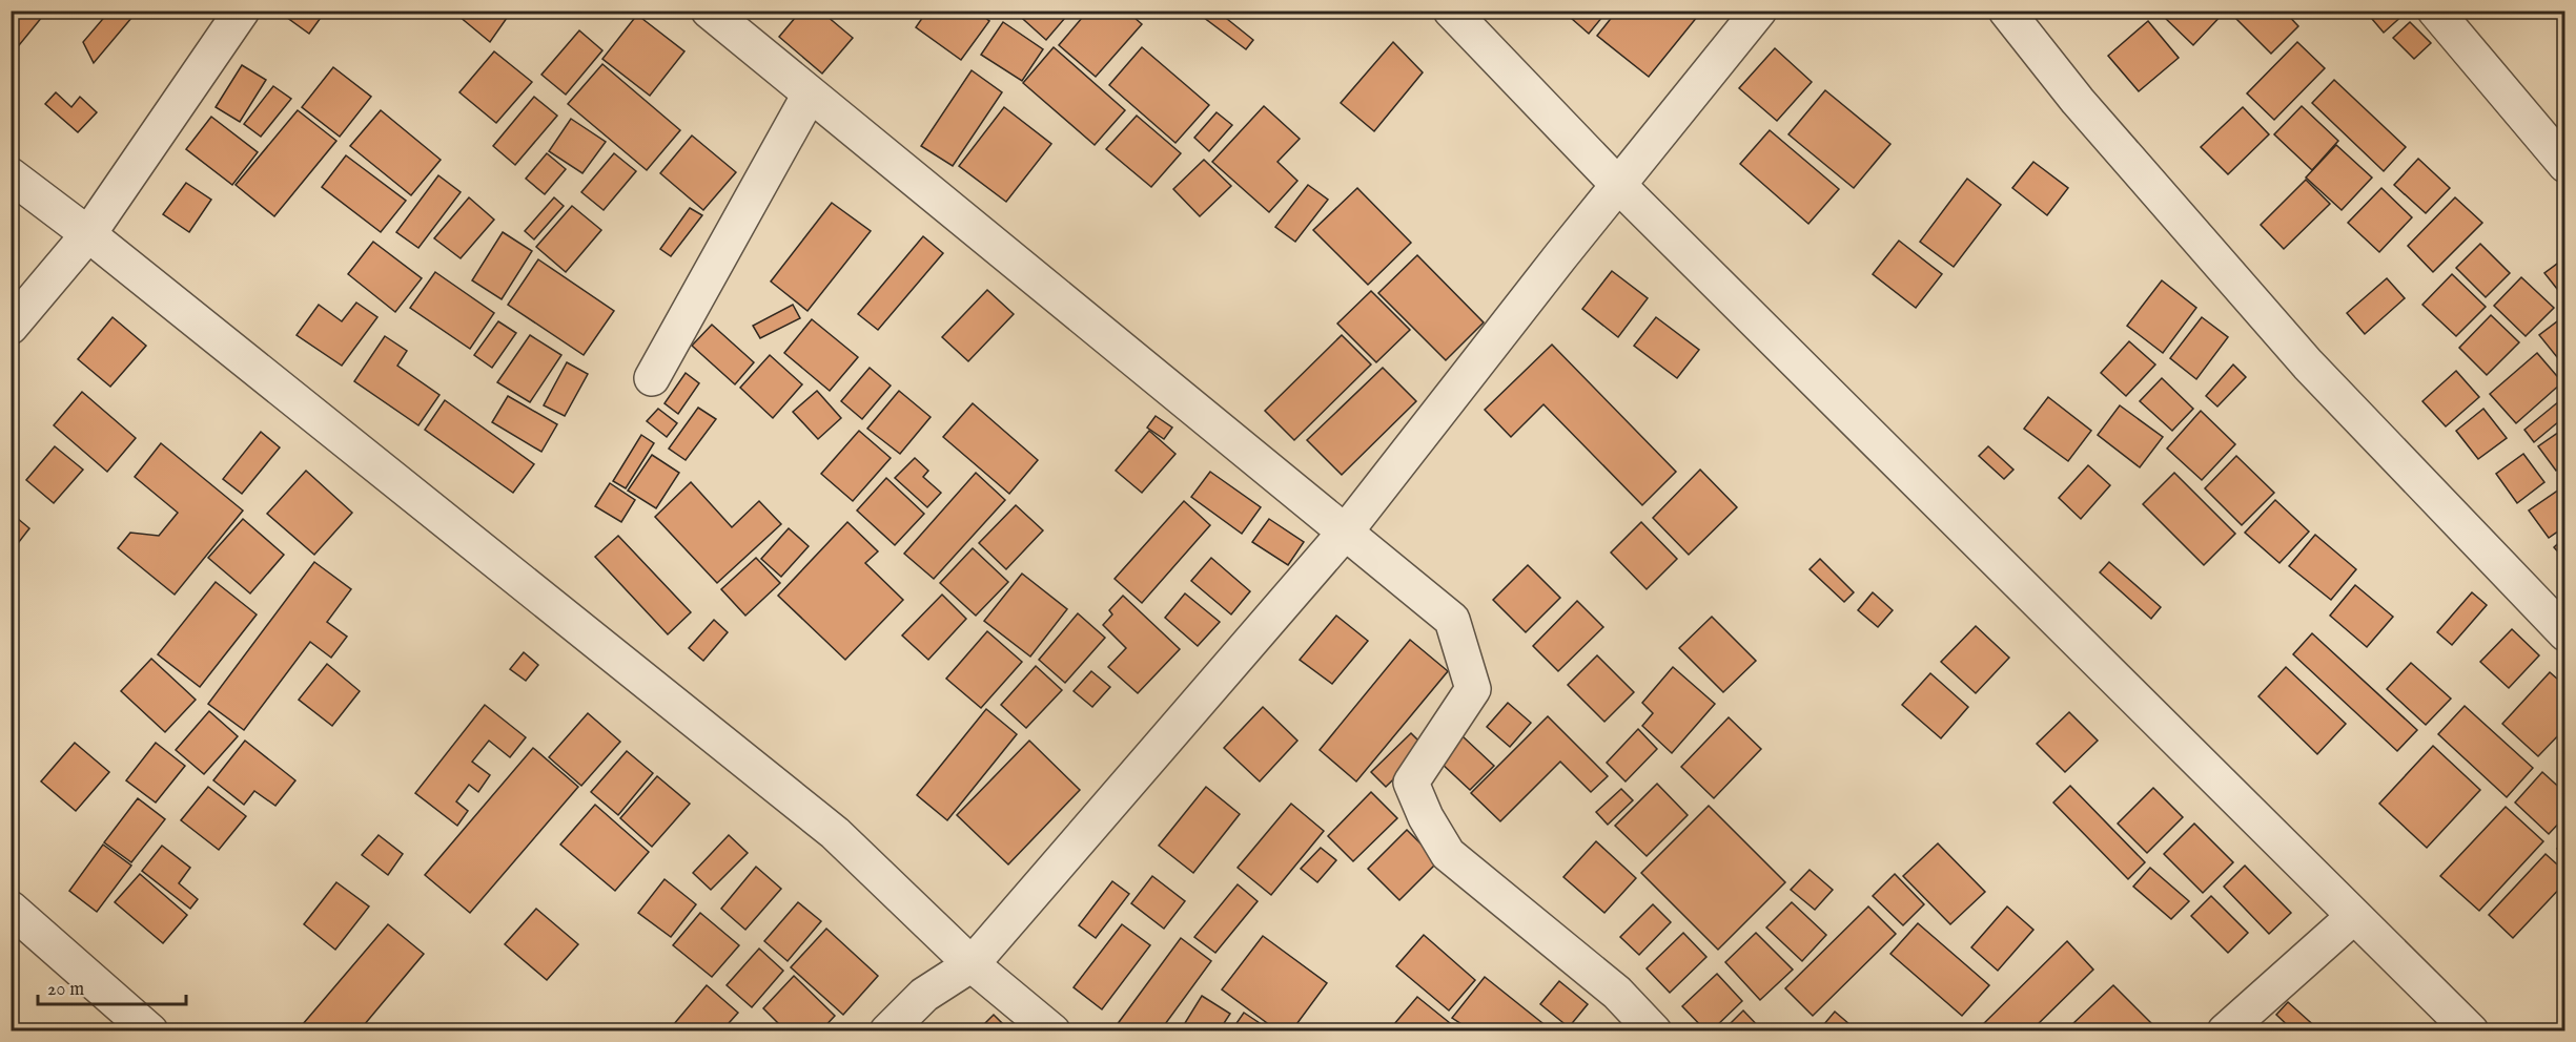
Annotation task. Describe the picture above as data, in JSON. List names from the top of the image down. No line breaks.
{"scale_bar":"20 m"}
